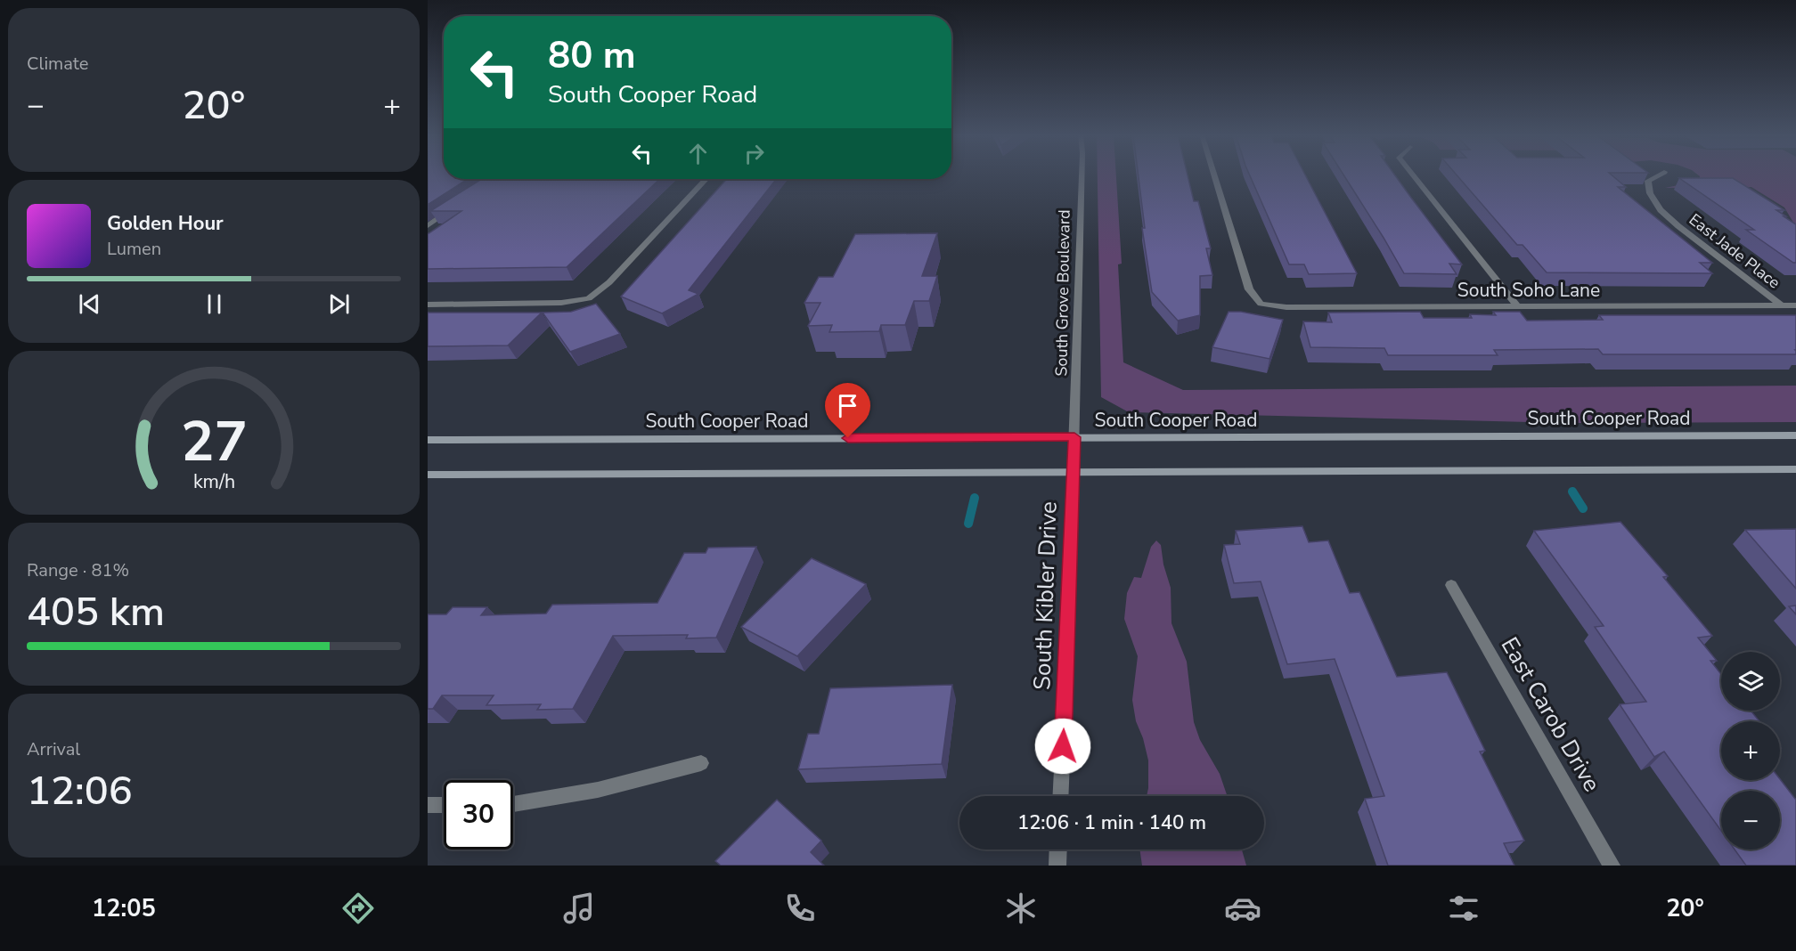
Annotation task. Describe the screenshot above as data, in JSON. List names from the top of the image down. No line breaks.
{"streets":{"main road":["South Cooper Road"],"street":["East Jade Place","South Soho Lane","South Grove Boulevard","South Kibler Drive","East Carob Drive"]},"crossings":[["East Jade Place","South Soho Lane"],["South Grove Boulevard","South Cooper Road"],["South Grove Boulevard","South Kibler Drive"]],"page":{"tile":["Climate",["Range · 81%","405 km"],["Arrival","12:06"]],"turn":["80 m","South Cooper Road"],"heat":["−","20°","+"],"song":["Golden Hour","Lumen"],"map_buttons":["+","−"],"limit":"30","trip":"12:06 · 1 min · 140 m","tabs":["12:05","20°"],"gauge":["27","km/h"]}}
